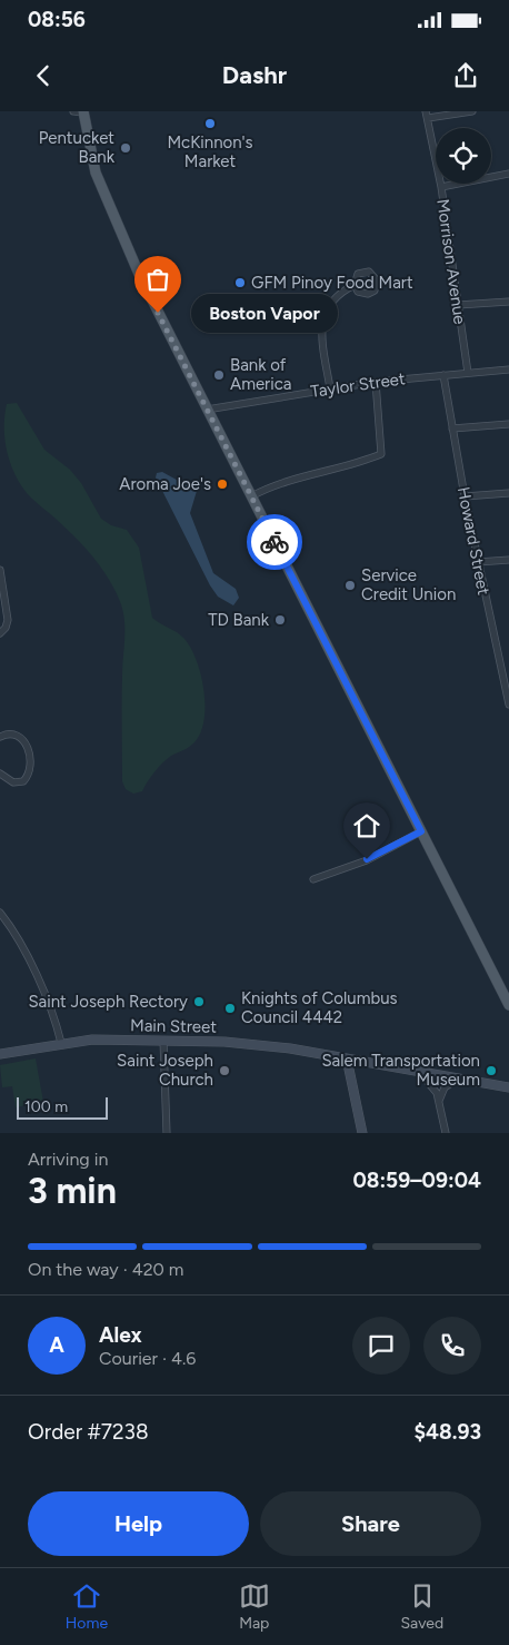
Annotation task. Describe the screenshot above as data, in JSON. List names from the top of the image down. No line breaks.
{"streets":{"main road":["Main Street"],"street":["Morrison Avenue","Taylor Street","Howard Street"]},"crossings":[["Morrison Avenue","Taylor Street"],["Taylor Street","Howard Street"]],"places":["McKinnon's Market","Pentucket Bank","GFM Pinoy Food Mart","Boston Vapor","Bank of America","Aroma Joe's","Service Credit Union","TD Bank","Saint Joseph Rectory","Knights of Columbus Council 4442","Saint Joseph Church","Salem Transportation Museum"],"scale_bar":"100 m","page":{"status":"08:56","header":"Dashr","bubble":"Boston Vapor","scale":"100 m","heading":["3 min","Arriving in","08:59–09:04"],"panel":["Alex","Courier · 4.6","Order #7238","$48.93"],"bar":"On the way · 420 m","round":"A","buttons":["Help","Share"],"tabs":["Home","Map","Saved"]}}
